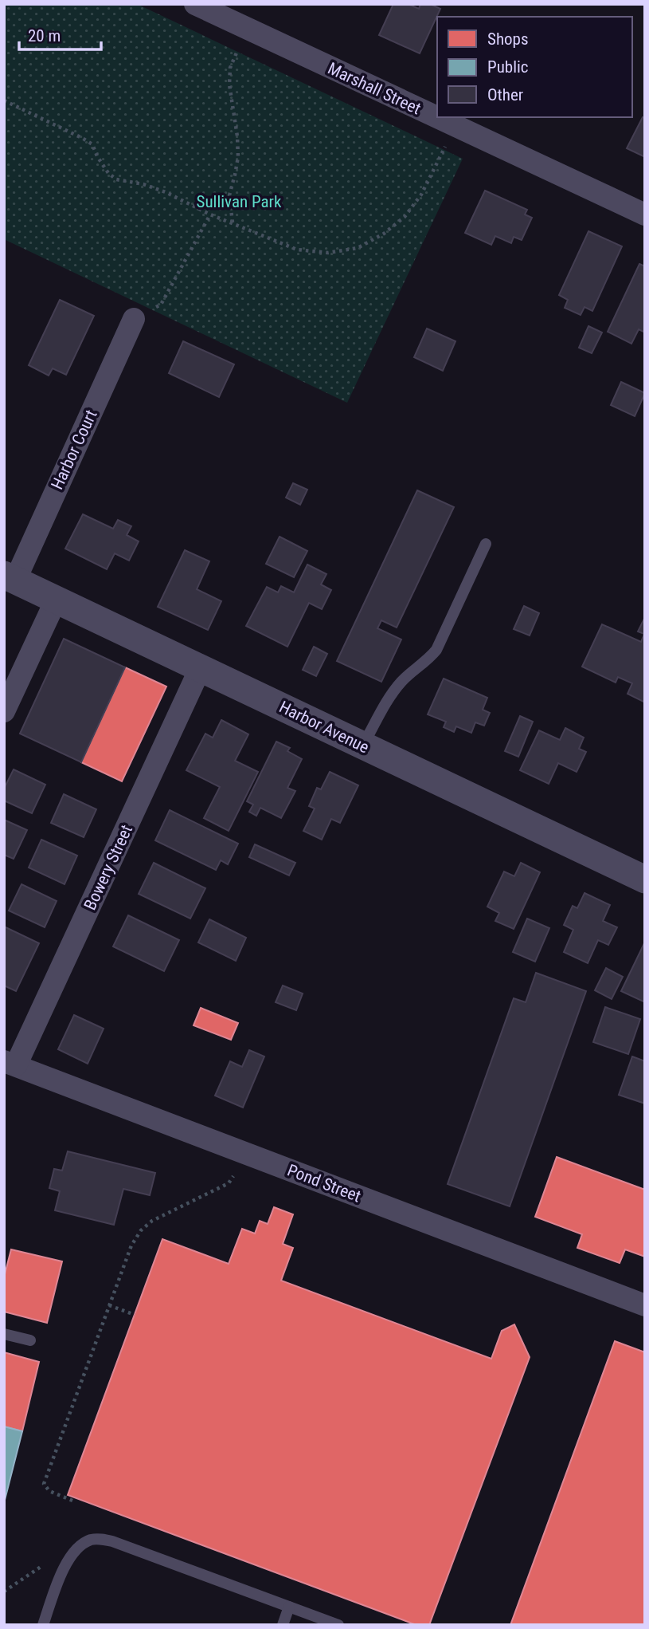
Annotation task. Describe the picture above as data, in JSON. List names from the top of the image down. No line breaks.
{"streets":{"street":["Marshall Street","Harbor Court","Harbor Avenue","Bowery Street","Pond Street"]},"crossings":[["Harbor Court","Harbor Avenue"],["Harbor Avenue","Bowery Street"],["Bowery Street","Pond Street"]],"parks":["Sullivan Park"],"legend":["Shops","Public","Other"],"scale_bar":"20 m"}
